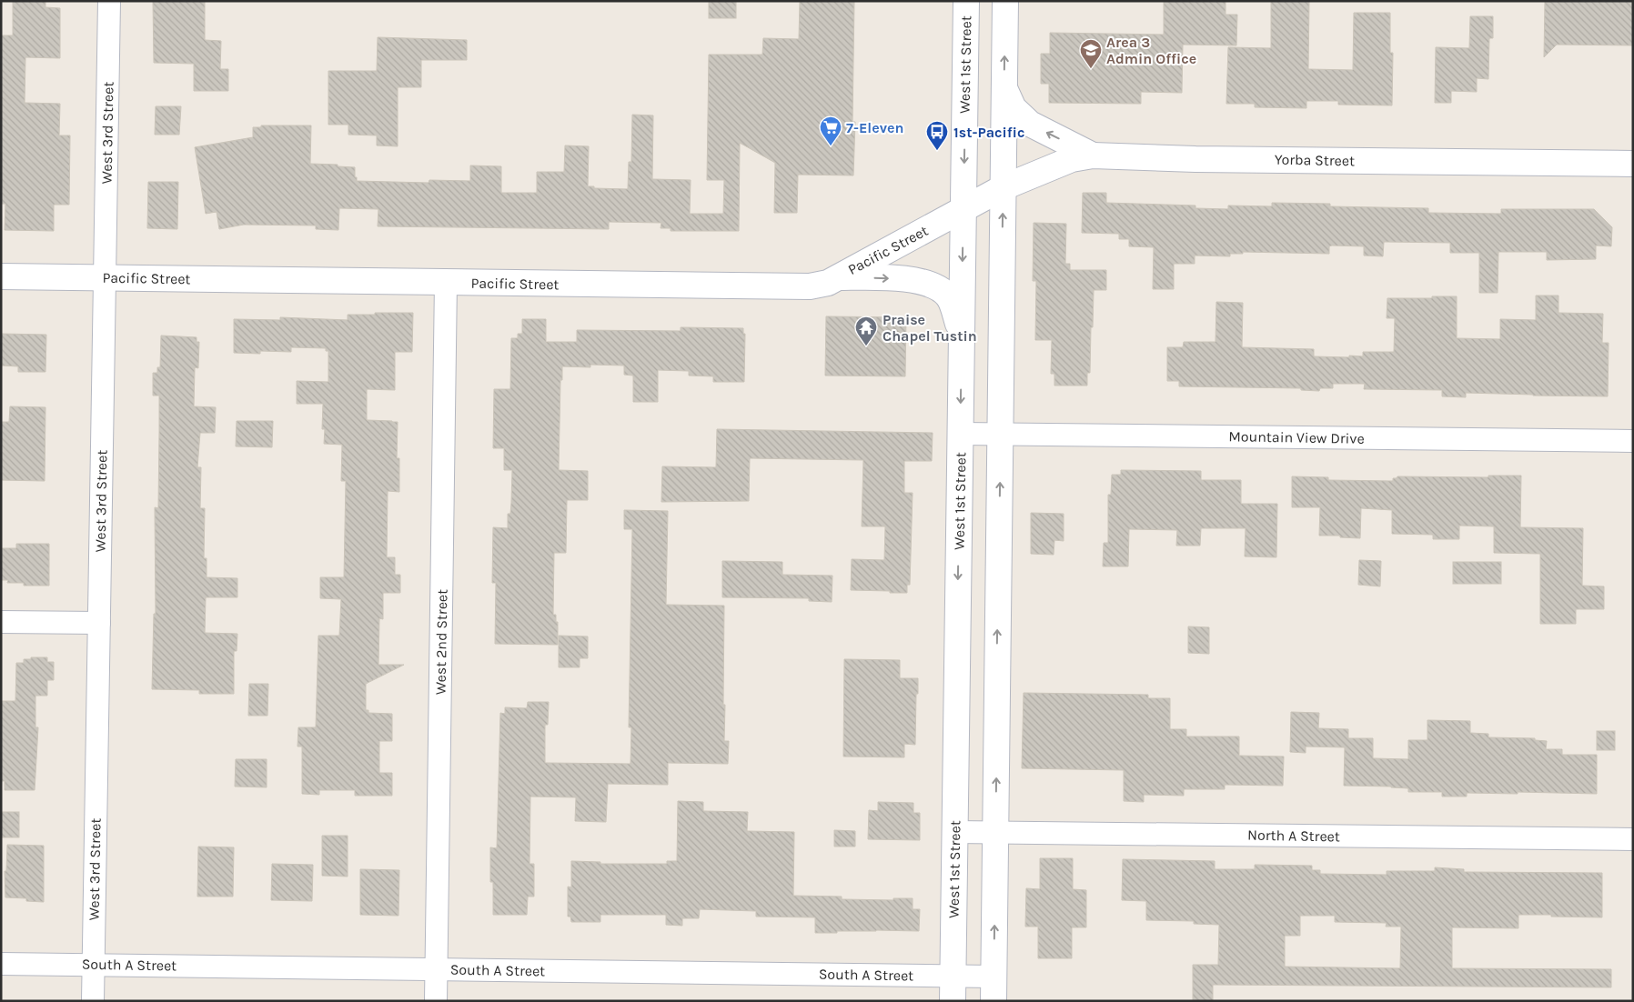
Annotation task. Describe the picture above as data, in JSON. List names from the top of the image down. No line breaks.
{"streets":{"main road":["West 1st Street","Yorba Street","Pacific Street"],"street":["West 3rd Street","Mountain View Drive","West 2nd Street","North A Street","South A Street"]},"crossings":[["West 1st Street","Pacific Street"],["West 1st Street","Mountain View Drive"],["West 1st Street","North A Street"],["West 1st Street","South A Street"],["West 3rd Street","Pacific Street"],["West 3rd Street","South A Street"],["Yorba Street","Pacific Street"],["Pacific Street","West 2nd Street"],["West 2nd Street","South A Street"]],"places":{"school or university":["Area 3 Admin Office"],"supermarket":["7-Eleven"],"bus stop":["1st-Pacific"],"temple":["Praise Chapel Tustin"]}}
